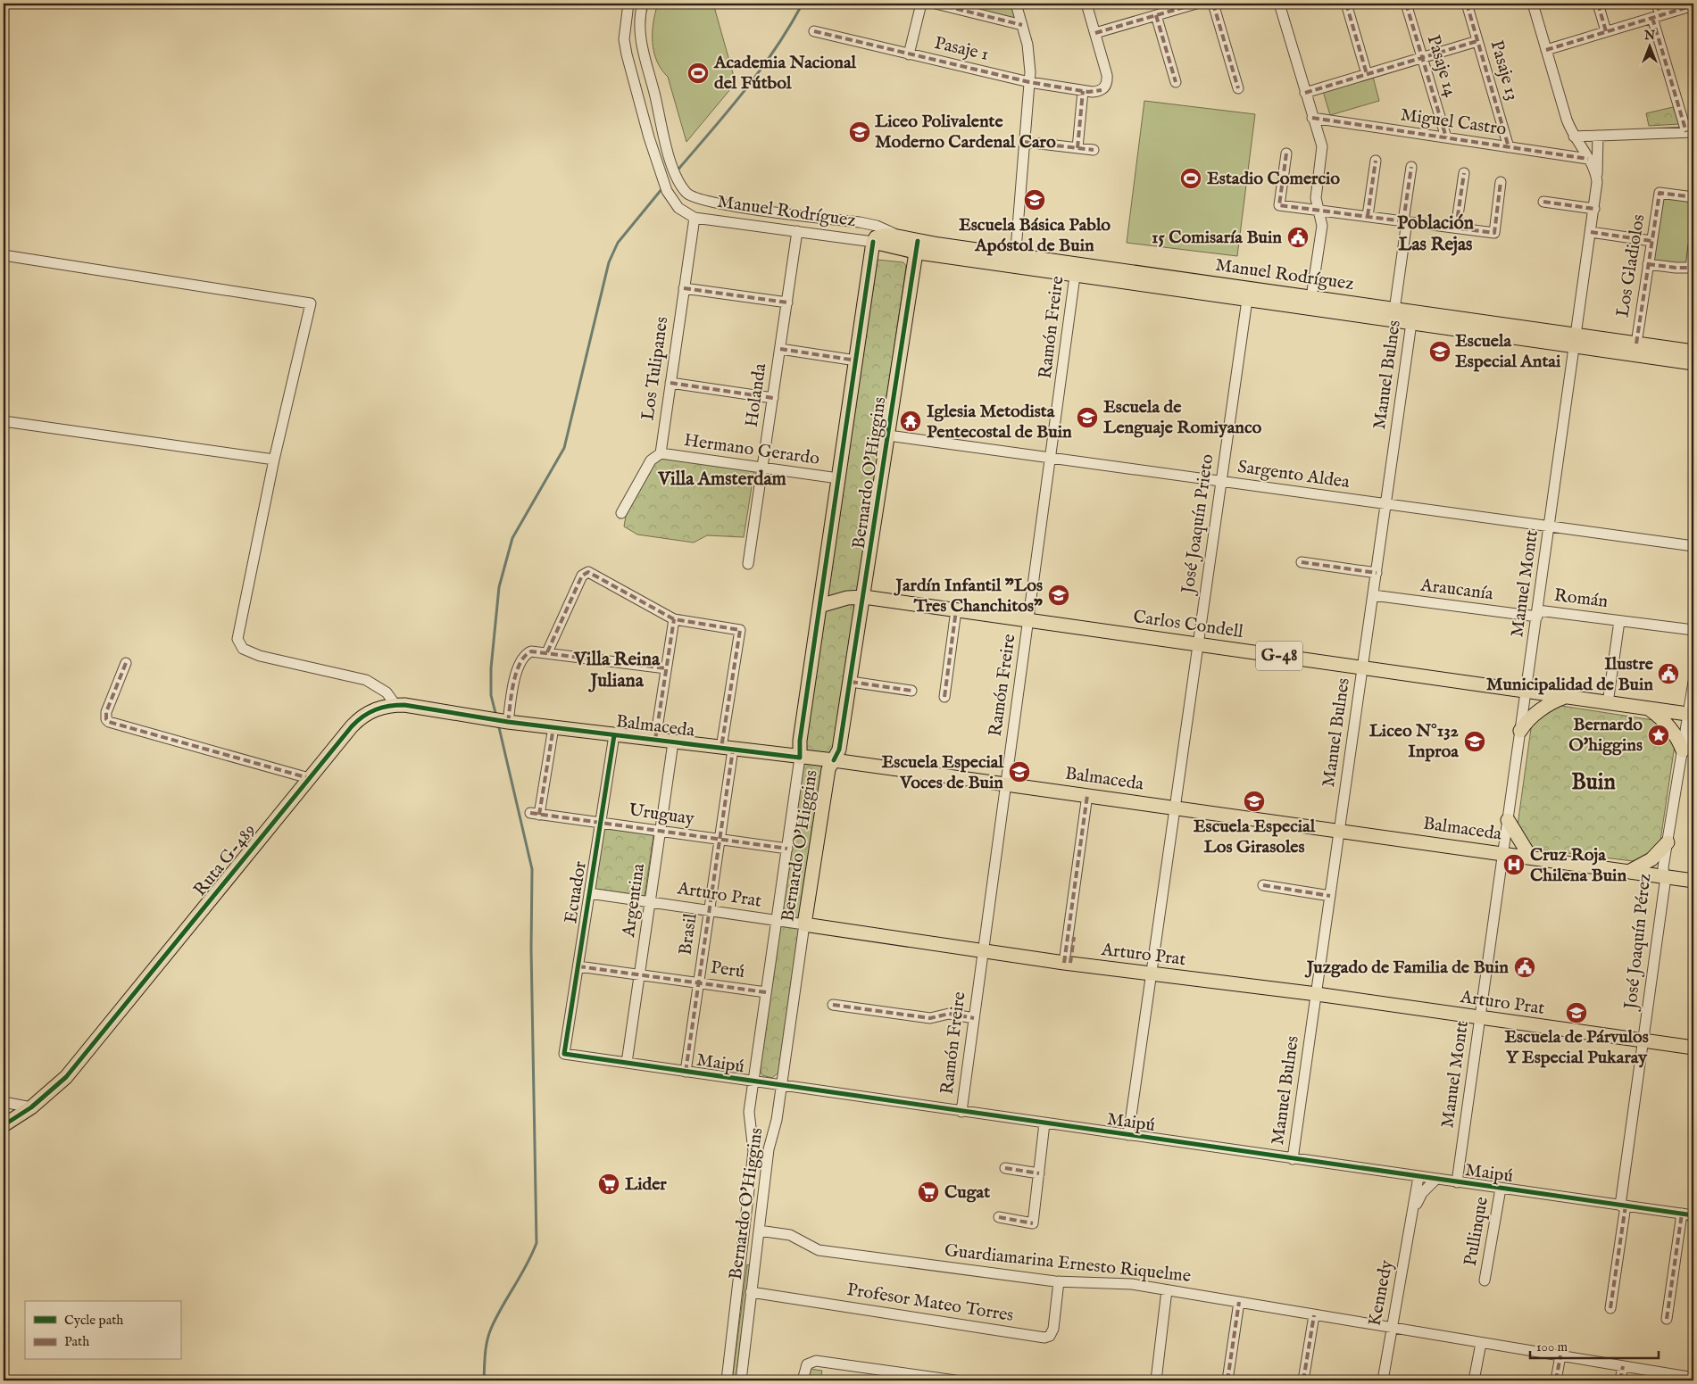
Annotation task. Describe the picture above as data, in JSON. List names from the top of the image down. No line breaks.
{"streets":{"main road":["Manuel Rodríguez","Bernardo O'Higgins","Carlos Condell","G-48","Balmaceda","Ruta G-489","Arturo Prat"],"street":["Pasaje 1","Pasaje 14","Pasaje 13","Miguel Castro","Los Gladiolos","Ramón Freire","Los Tulipanes","Manuel Bulnes","Holanda","Hermano Gerardo","Sargento Aldea","José Joaquín Prieto","Manuel Montt","Araucanía","Román","Uruguay","Ecuador","Argentina","Brasil","José Joaquín Pérez","Perú","Maipú","Pullinque","Guardiamarina Ernesto Riquelme","Kennedy","Profesor Mateo Torres"]},"crossings":[["Pasaje 14","Miguel Castro"],["Pasaje 13","Miguel Castro"],["Miguel Castro","Manuel Montt"],["Manuel Rodríguez","Los Gladiolos"],["Manuel Rodríguez","Ramón Freire"],["Manuel Rodríguez","Los Tulipanes"],["Manuel Rodríguez","Manuel Bulnes"],["Manuel Rodríguez","Holanda"],["Manuel Rodríguez","Bernardo O'Higgins"],["Manuel Rodríguez","José Joaquín Prieto"],["Manuel Rodríguez","Manuel Montt"],["Ramón Freire","Sargento Aldea"],["Ramón Freire","Carlos Condell"],["Ramón Freire","Balmaceda"],["Ramón Freire","Arturo Prat"],["Ramón Freire","Maipú"],["Los Tulipanes","Hermano Gerardo"],["Manuel Bulnes","Sargento Aldea"],["Manuel Bulnes","Araucanía"],["Manuel Bulnes","Carlos Condell"],["Manuel Bulnes","Balmaceda"],["Manuel Bulnes","Arturo Prat"],["Manuel Bulnes","Maipú"],["Holanda","Hermano Gerardo"],["Hermano Gerardo","Bernardo O'Higgins"],["Bernardo O'Higgins","Sargento Aldea"],["Bernardo O'Higgins","Carlos Condell"],["Bernardo O'Higgins","G-48"],["Bernardo O'Higgins","Balmaceda"],["Bernardo O'Higgins","Uruguay"],["Bernardo O'Higgins","Arturo Prat"],["Bernardo O'Higgins","Perú"],["Bernardo O'Higgins","Maipú"],["Bernardo O'Higgins","Guardiamarina Ernesto Riquelme"],["Bernardo O'Higgins","Profesor Mateo Torres"],["Sargento Aldea","José Joaquín Prieto"],["Sargento Aldea","Manuel Montt"],["José Joaquín Prieto","Carlos Condell"],["José Joaquín Prieto","Balmaceda"],["José Joaquín Prieto","Arturo Prat"],["José Joaquín Prieto","Maipú"],["Manuel Montt","Araucanía"],["Manuel Montt","Román"],["Manuel Montt","Carlos Condell"],["Manuel Montt","Balmaceda"],["Manuel Montt","Arturo Prat"],["Manuel Montt","Maipú"],["Araucanía","Román"],["Román","Carlos Condell"],["Carlos Condell","G-48"],["Carlos Condell","José Joaquín Pérez"],["Balmaceda","Uruguay"],["Balmaceda","Ruta G-489"],["Balmaceda","Ecuador"],["Balmaceda","Argentina"],["Balmaceda","Brasil"],["Balmaceda","José Joaquín Pérez"],["Uruguay","Ecuador"],["Uruguay","Argentina"],["Uruguay","Brasil"],["Ecuador","Arturo Prat"],["Ecuador","Perú"],["Ecuador","Maipú"],["Arturo Prat","Argentina"],["Arturo Prat","Brasil"],["Arturo Prat","José Joaquín Pérez"],["Argentina","Perú"],["Argentina","Maipú"],["Brasil","Perú"],["Brasil","Maipú"],["José Joaquín Pérez","Maipú"],["Maipú","Pullinque"],["Maipú","Kennedy"],["Guardiamarina Ernesto Riquelme","Kennedy"],["Guardiamarina Ernesto Riquelme","Profesor Mateo Torres"]],"districts":["Población Las Rejas","Villa Amsterdam","Villa Reina Juliana","Buin"],"places":{"sports":["Academia Nacional del Fútbol","Estadio Comercio"],"school or university":["Liceo Polivalente Moderno Cardenal Caro","Escuela Básica Pablo Apóstol de Buin","Escuela Especial Antai","Escuela de Lenguaje Romiyanco","Jardín Infantil \"Los Tres Chanchitos\"","Liceo N°132 Inproa","Escuela Especial Voces de Buin","Escuela Especial Los Girasoles","Escuela de Párvulos Y Especial Pukaray"],"public building":["15 Comisaría Buin","Ilustre Municipalidad de Buin","Juzgado de Familia de Buin"],"temple":["Iglesia Metodista Pentecostal de Buin"],"place":["Bernardo O'higgins"],"hospital":["Cruz Roja Chilena Buin"],"supermarket":["Lider","Cugat"]},"legend":["Cycle path","Path"],"scale_bar":"100 m","north":"top"}
